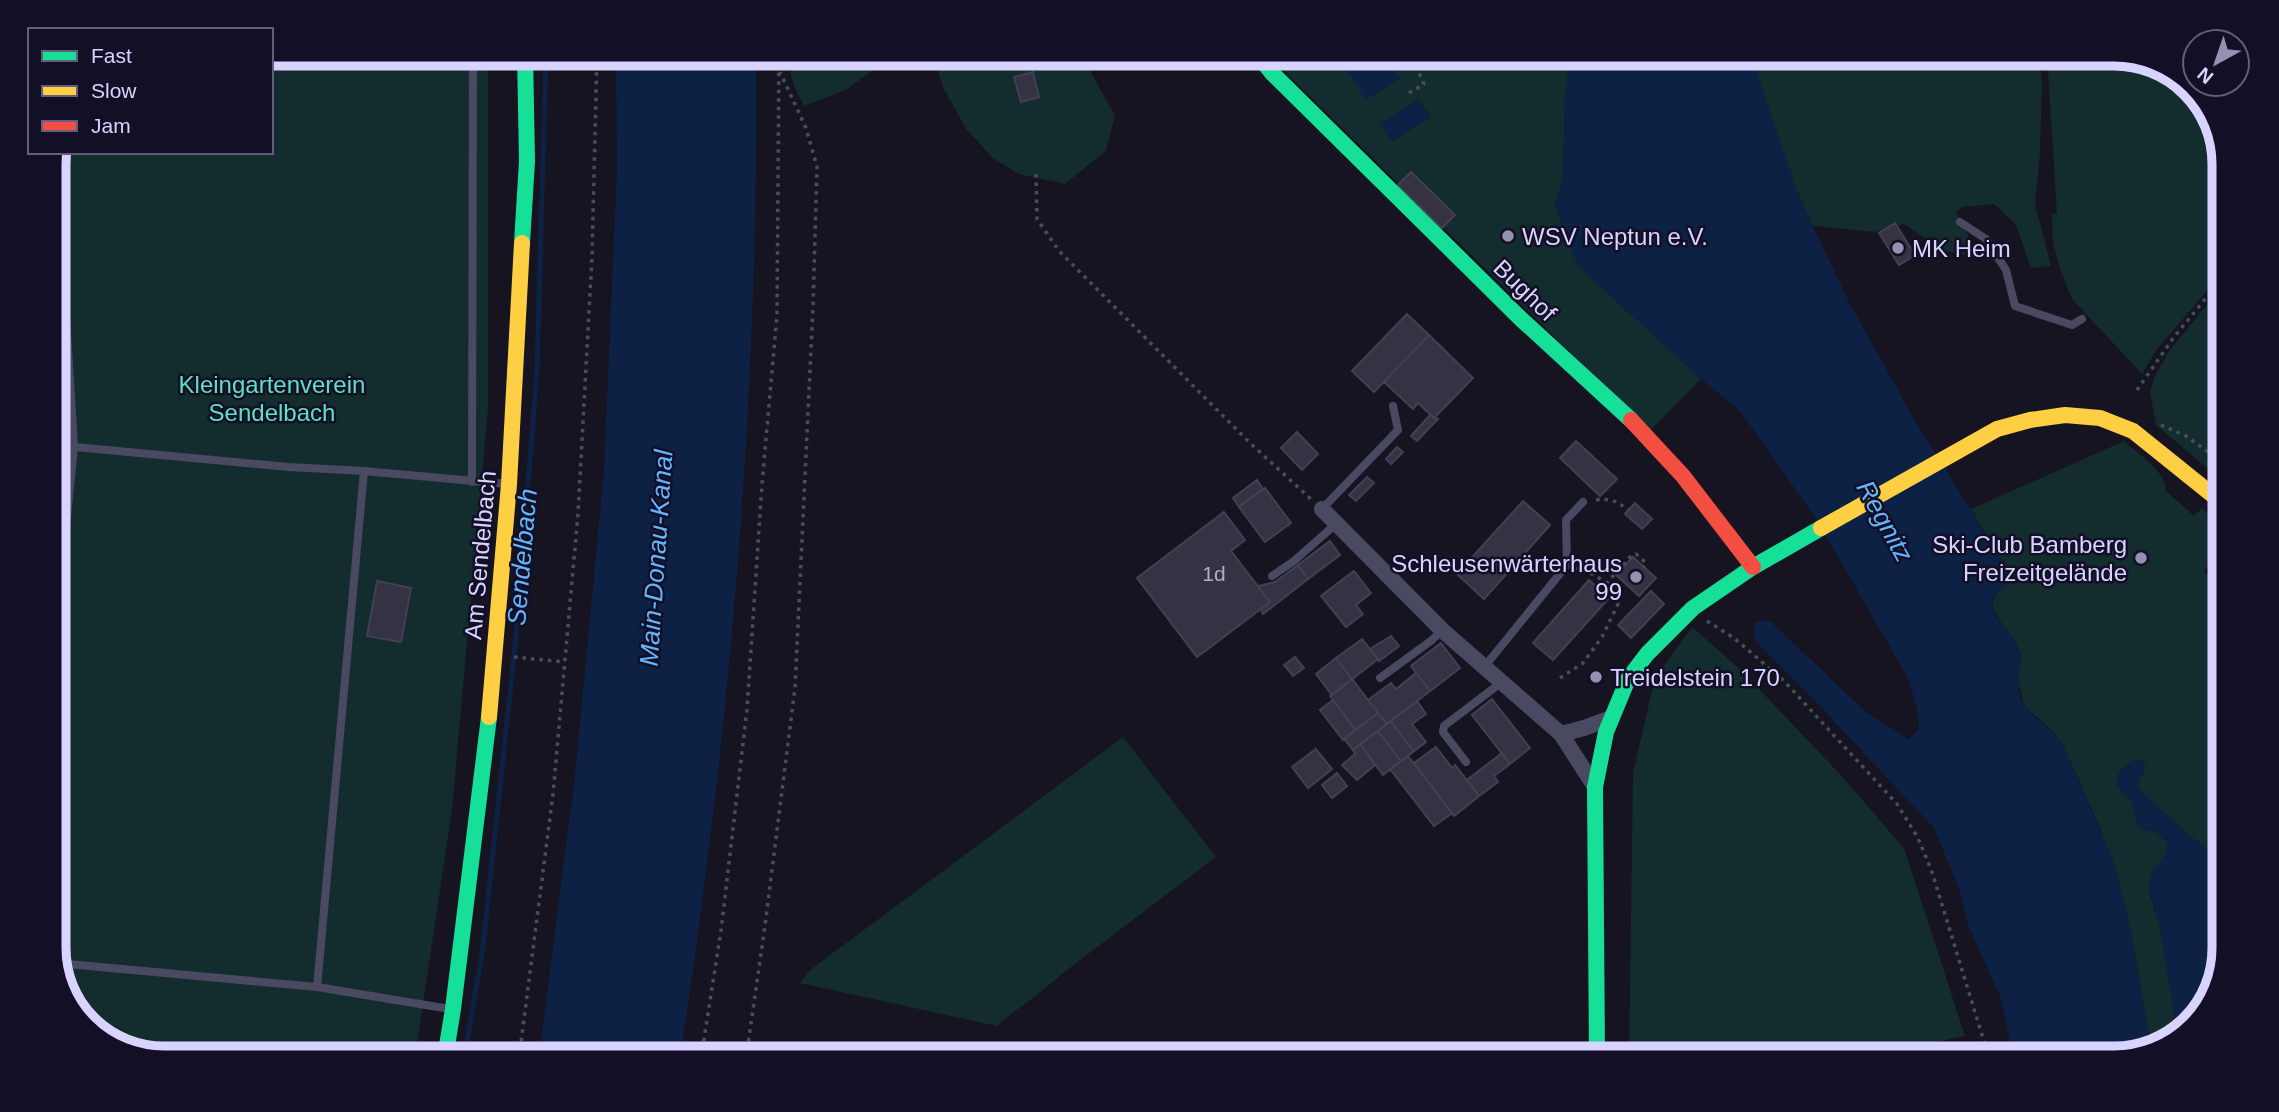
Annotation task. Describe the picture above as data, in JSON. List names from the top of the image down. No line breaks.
{"streets":{"street":["Bughof","Am Sendelbach"]},"water":["Regnitz","Sendelbach","Main-Donau-Kanal"],"parks":["Kleingartenverein Sendelbach"],"places":["WSV Neptun e.V.","MK Heim","Ski-Club Bamberg Freizeitgelände","Schleusenwärterhaus 99","Treidelstein 170"],"house_numbers":["1d"],"legend":["Fast","Slow","Jam"],"north":"bottom left"}
